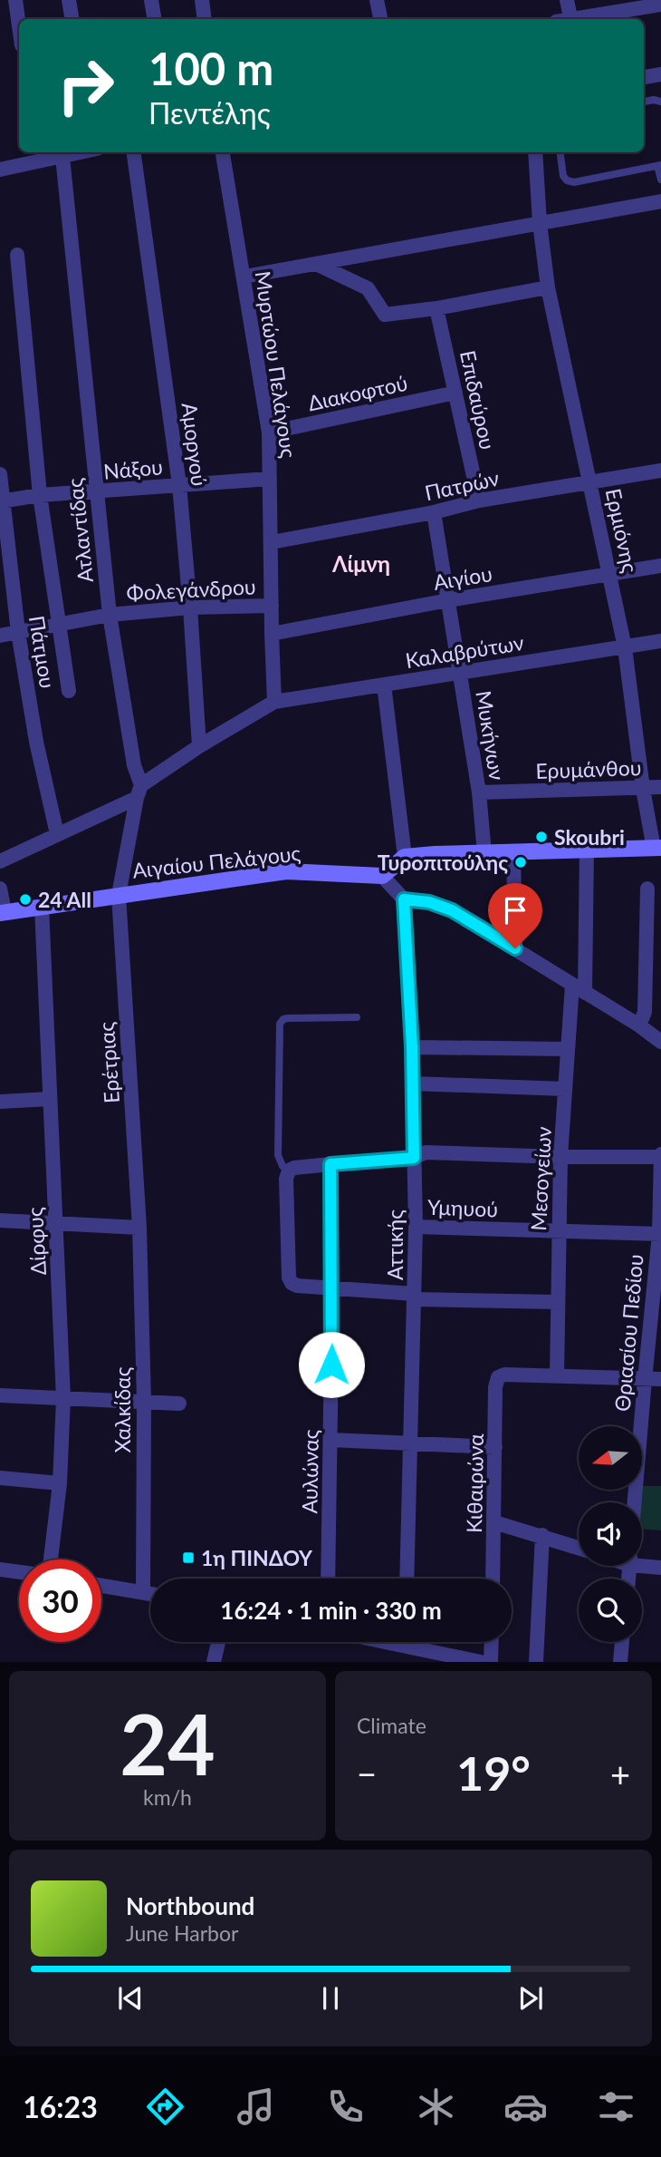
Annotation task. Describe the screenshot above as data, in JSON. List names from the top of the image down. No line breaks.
{"streets":{"main road":["Αιγαίου Πελάγους"],"street":["Μυρτώου Πελάγους","Διακοφτού","Επιδαύρου","Αμοργού","Νάξου","Πατρών","Ατλαντίδας","Ερμιόνης","Αιγίου","Φολεγάνδρου","Καλαβρύτων","Πάτμου","Μυκήνων","Ερυμάνθου","Ερέτριας","Μεσογείων","Υμηυού","Δίρφυς","Αττικής","Θριασίου Πεδίου","Χαλκίδας","Αυλώνας","Κιθαιρώνα"]},"crossings":[["Μυρτώου Πελάγους","Διακοφτού"],["Μυρτώου Πελάγους","Νάξου"],["Μυρτώου Πελάγους","Πατρών"],["Μυρτώου Πελάγους","Αιγίου"],["Μυρτώου Πελάγους","Φολεγάνδρου"],["Μυρτώου Πελάγους","Καλαβρύτων"],["Διακοφτού","Επιδαύρου"],["Επιδαύρου","Πατρών"],["Αμοργού","Νάξου"],["Αμοργού","Φολεγάνδρου"],["Νάξου","Ατλαντίδας"],["Νάξου","Πάτμου"],["Πατρών","Ερμιόνης"],["Πατρών","Μυκήνων"],["Ατλαντίδας","Φολεγάνδρου"],["Ατλαντίδας","Αιγαίου Πελάγους"],["Ατλαντίδας","Ερέτριας"],["Ερμιόνης","Αιγίου"],["Ερμιόνης","Καλαβρύτων"],["Ερμιόνης","Ερυμάνθου"],["Αιγίου","Μυκήνων"],["Φολεγάνδρου","Πάτμου"],["Καλαβρύτων","Μυκήνων"],["Μυκήνων","Ερυμάνθου"],["Αιγαίου Πελάγους","Ερέτριας"],["Αιγαίου Πελάγους","Δίρφυς"],["Ερέτριας","Χαλκίδας"],["Μεσογείων","Υμηυού"],["Μεσογείων","Κιθαιρώνα"],["Υμηυού","Αττικής"],["Υμηυού","Θριασίου Πεδίου"]],"districts":["Λίμνη"],"places":{"other":["Skoubri","Τυροπιτούλης","24 All"],"transit":["1η ΠΙΝΔΟΥ"]},"north":"left","page":{"turn":["100 m","Πεντέλης"],"limit":"30","trip":"16:24 · 1 min · 330 m","tile":[["24","km/h"],"Climate"],"heat":["−","19°","+"],"song":["Northbound","June Harbor"],"tabs":"16:23"}}
